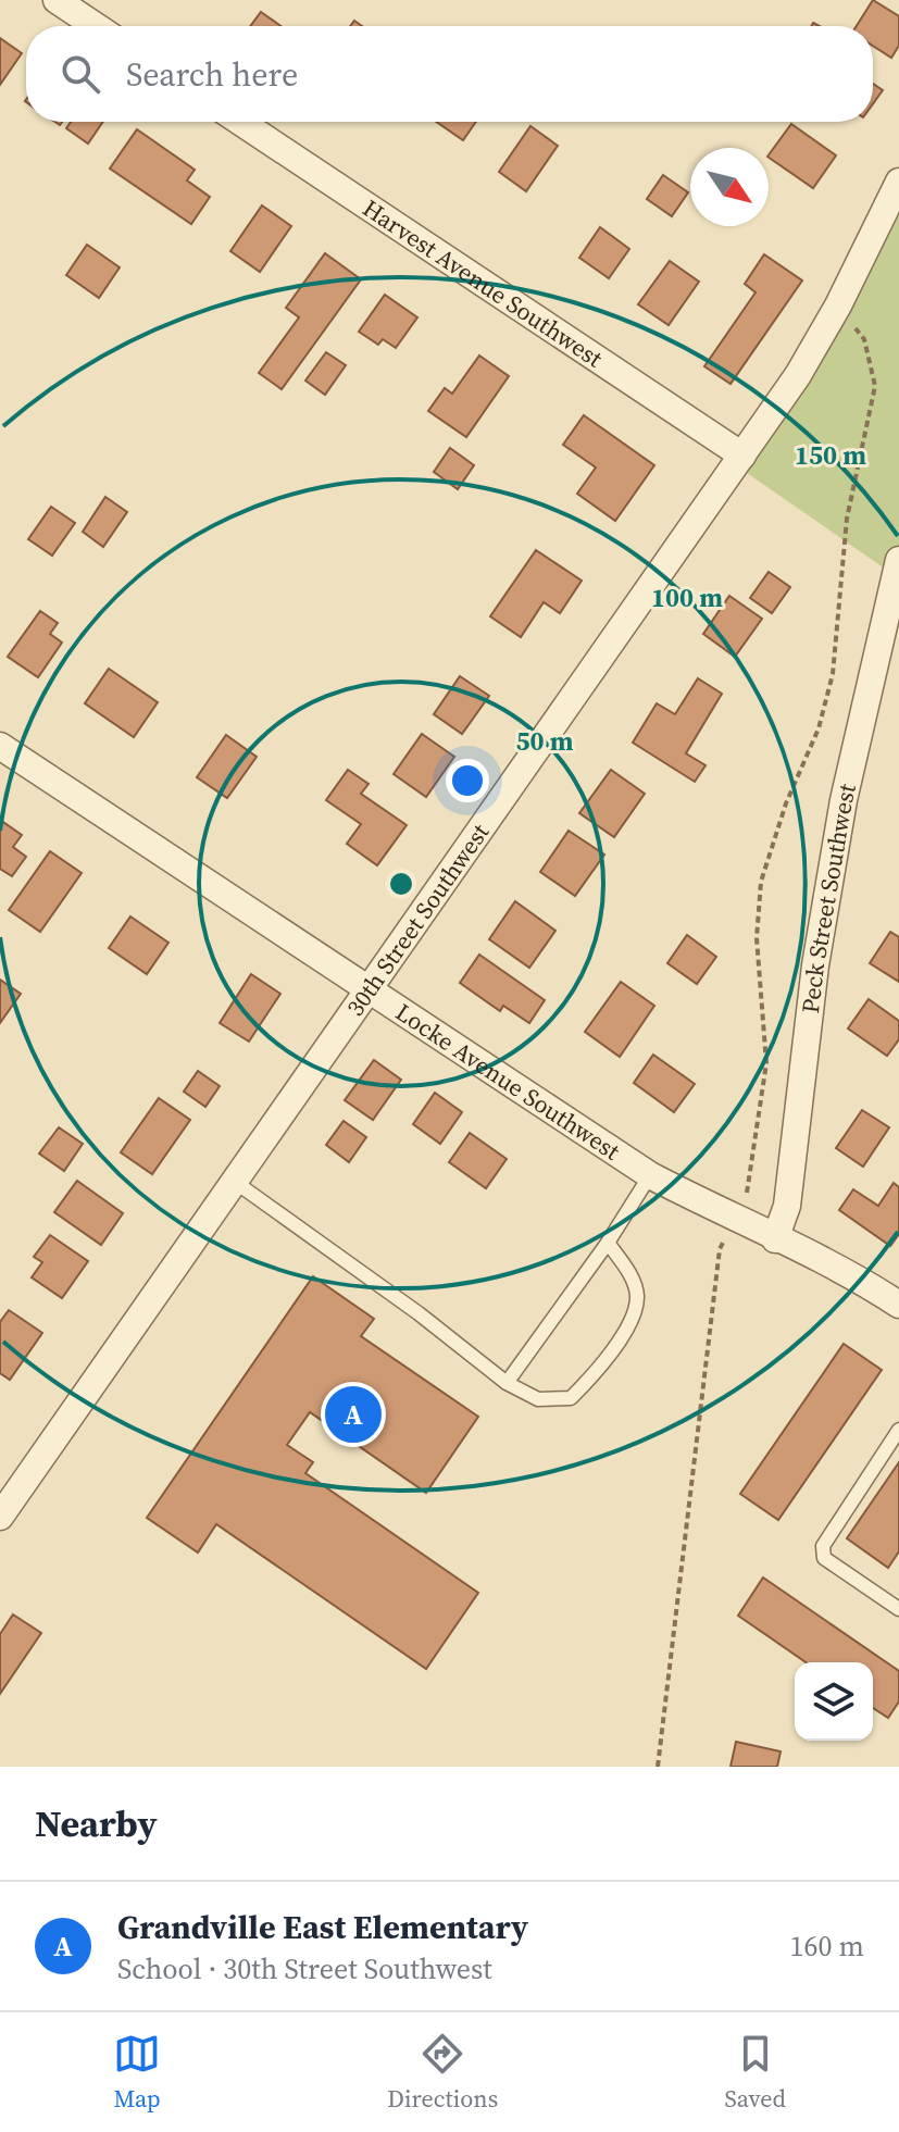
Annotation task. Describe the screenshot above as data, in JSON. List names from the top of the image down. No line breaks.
{"streets":{"street":["Harvest Avenue Southwest","Peck Street Southwest","30th Street Southwest","Locke Avenue Southwest"]},"crossings":[["Harvest Avenue Southwest","30th Street Southwest"],["Peck Street Southwest","Locke Avenue Southwest"],["30th Street Southwest","Locke Avenue Southwest"]],"north":"bottom right","page":{"search":"Search here","pins":"A","heading":"Nearby","list":[{"mark":"A","name":"Grandville East Elementary","note":"School · 30th Street Southwest","value":"160 m"}],"nav":["Map","Directions","Saved"]},"rings":["150 m","100 m","50 m"]}
